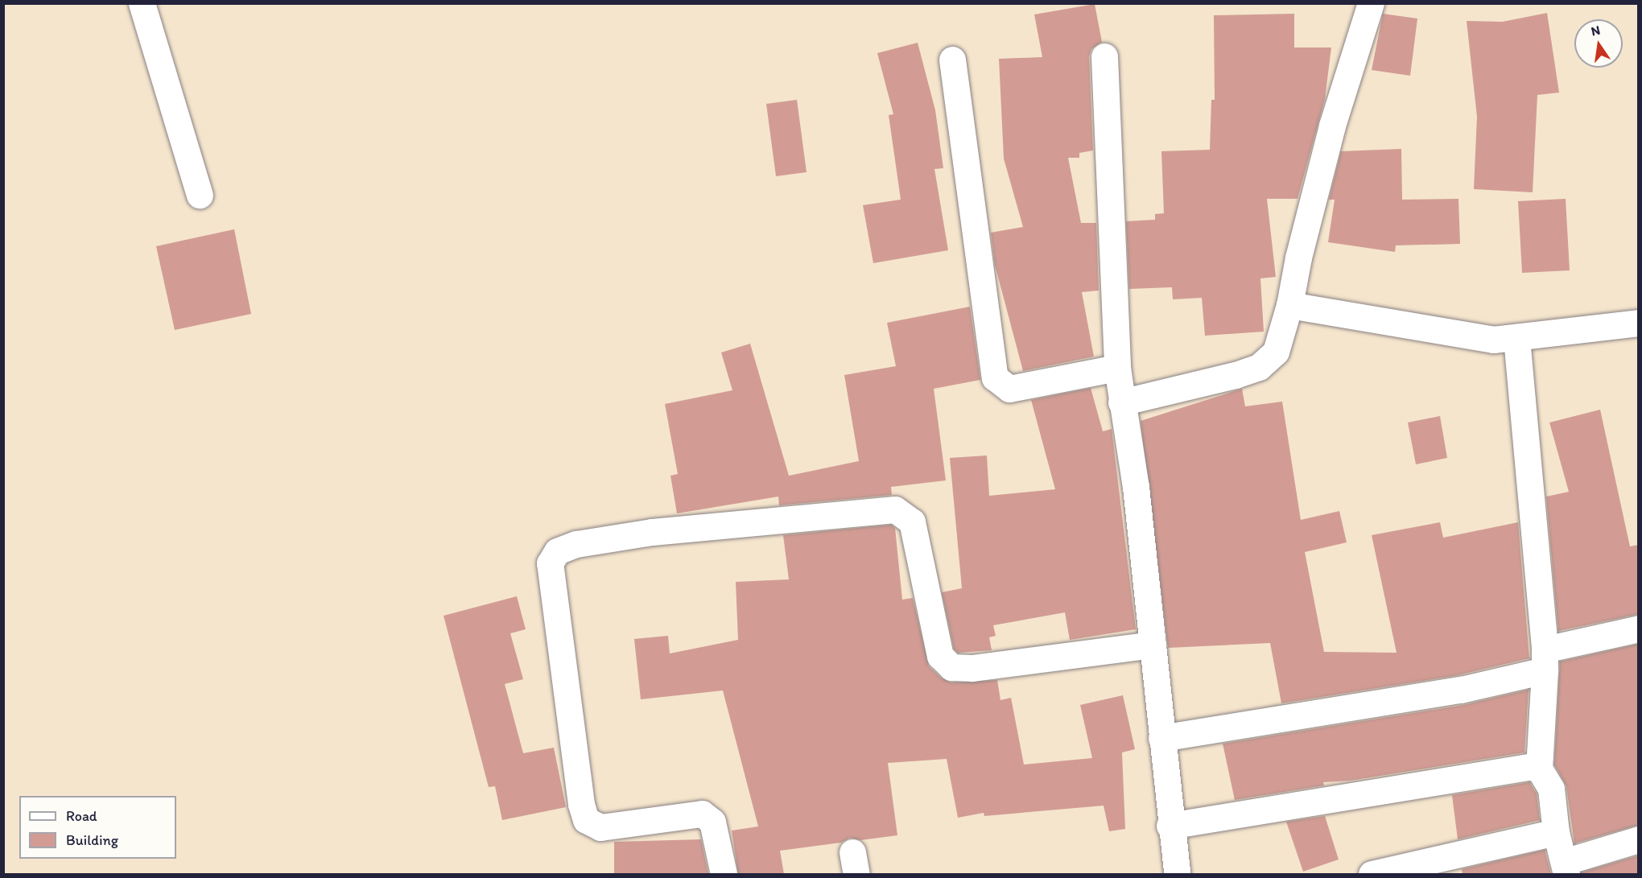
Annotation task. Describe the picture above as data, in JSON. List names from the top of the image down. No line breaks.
{"legend":["Road","Building"],"north":"top"}
